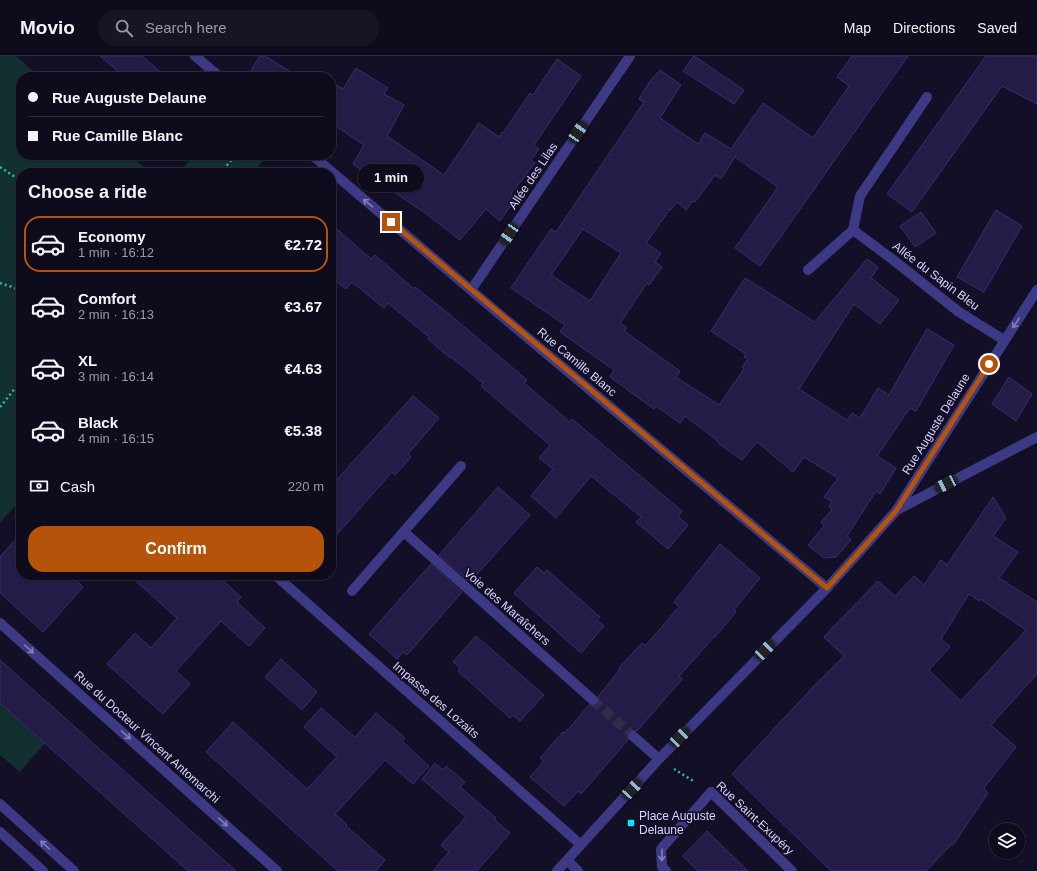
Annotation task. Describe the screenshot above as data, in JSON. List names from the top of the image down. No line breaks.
{"streets":{"street":["Allée des Lilas","Allée du Sapin Bleu","Rue Camille Blanc","Rue Auguste Delaune","Voie des Maraîchers","Impasse des Lozaits","Rue du Docteur Vincent Antomarchi","Rue Saint-Exupéry"]},"crossings":[["Allée des Lilas","Rue Camille Blanc"],["Allée du Sapin Bleu","Rue Auguste Delaune"],["Rue Camille Blanc","Rue Auguste Delaune"],["Rue Auguste Delaune","Impasse des Lozaits"],["Rue Auguste Delaune","Rue Saint-Exupéry"]],"one_way":["Rue du Docteur Vincent Antomarchi"],"places":{"transit":["Place Auguste Delaune"]},"page":{"header":"Movio","search":"Search here","nav":["Map","Directions","Saved"],"banner":["Rue Auguste Delaune","Rue Camille Blanc"],"bubble":"1 min","heading":"Choose a ride","list":[{"name":"Economy","note":"1 min · 16:12","value":"€2.72"},{"name":"Comfort","note":"2 min · 16:13","value":"€3.67"},{"name":"XL","note":"3 min · 16:14","value":"€4.63"},{"name":"Black","note":"4 min · 16:15","value":"€5.38"}],"pay":["Cash","220 m"],"buttons":"Confirm"}}
